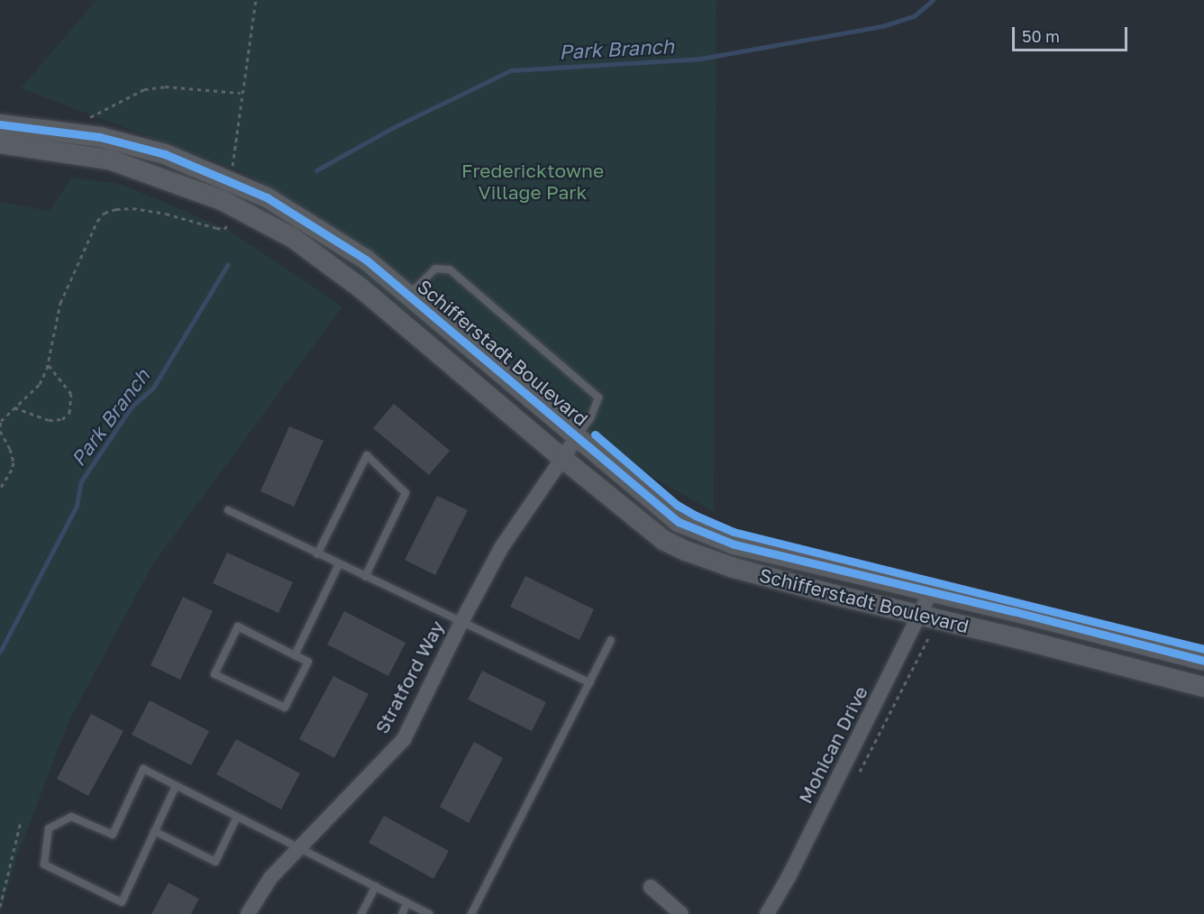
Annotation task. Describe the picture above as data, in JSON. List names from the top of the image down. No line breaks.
{"streets":{"main road":["Schifferstadt Boulevard"],"street":["Stratford Way","Mohican Drive"]},"crossings":[["Schifferstadt Boulevard","Stratford Way"],["Schifferstadt Boulevard","Mohican Drive"]],"water":["Park Branch"],"parks":["Fredericktowne Village Park"],"scale_bar":"50 m"}
